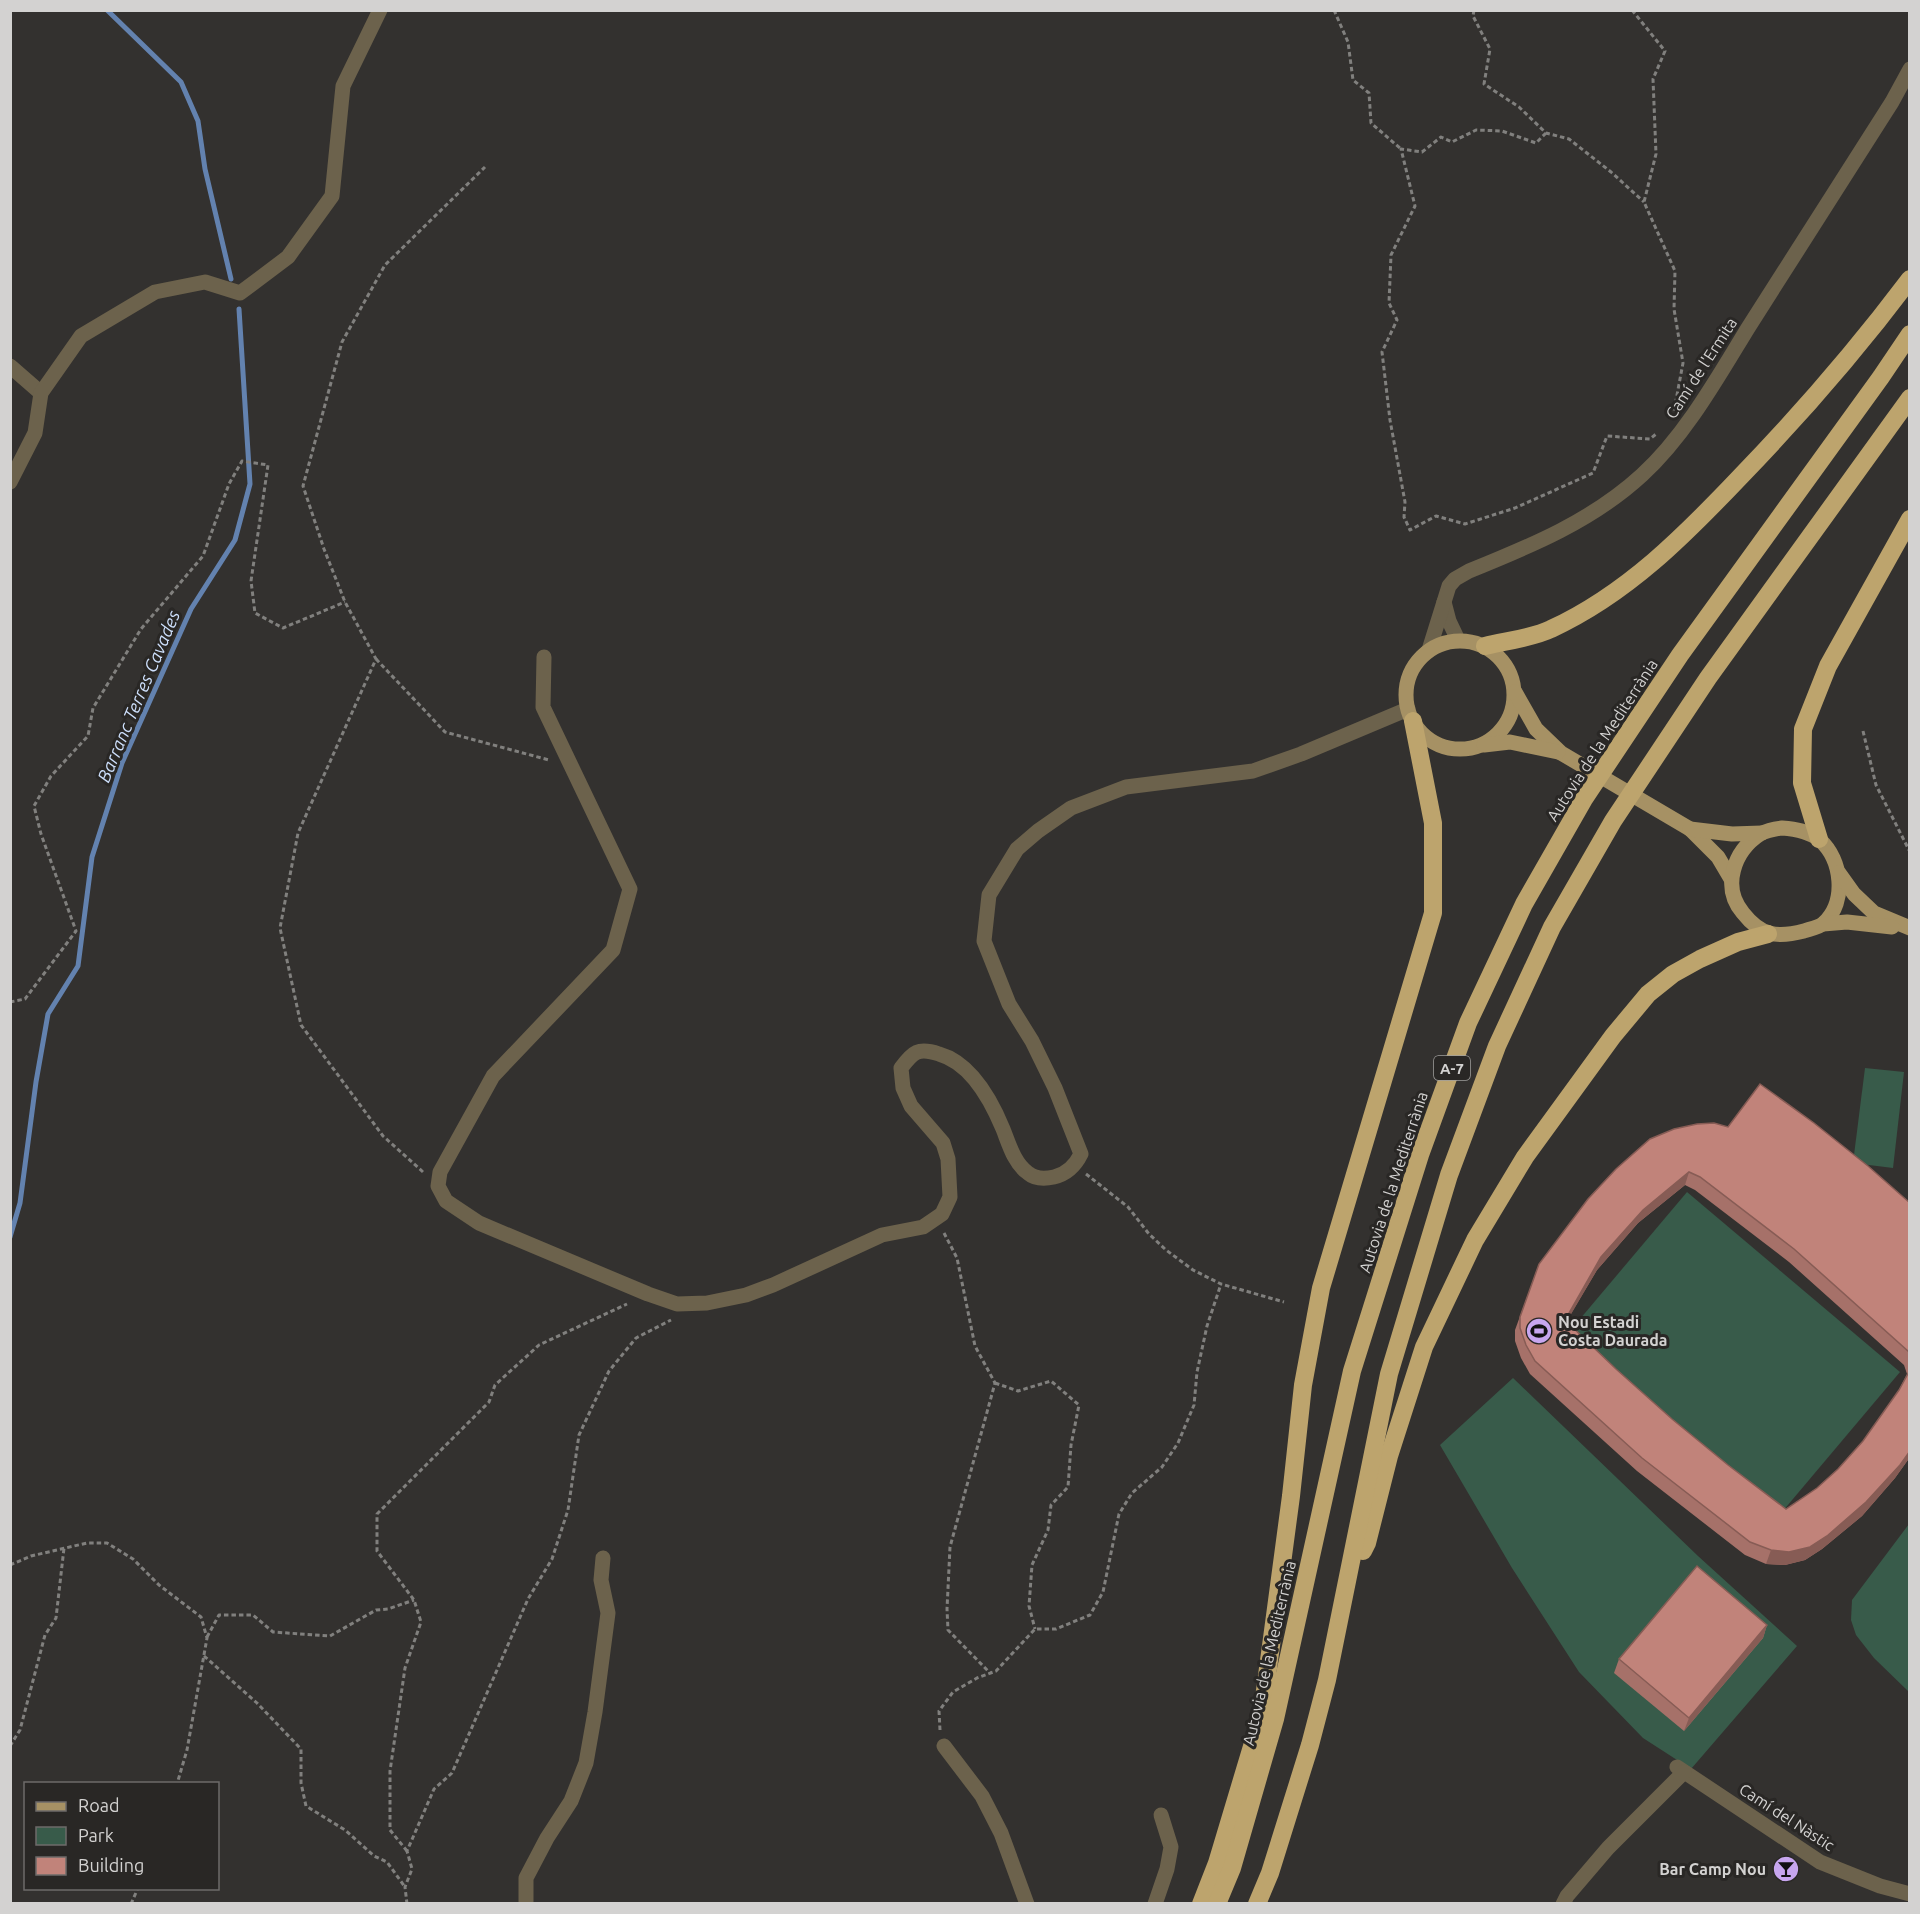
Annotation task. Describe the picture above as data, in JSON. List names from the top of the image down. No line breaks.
{"streets":{"highway":["Autovia de la Mediterrània","A-7"],"street":["Camí de l'Ermita","Camí del Nàstic"]},"water":["Barranc Terres Cavades"],"places":{"sports":["Nou Estadi Costa Daurada"],"bar":["Bar Camp Nou"]},"legend":["Road","Park","Building"]}
